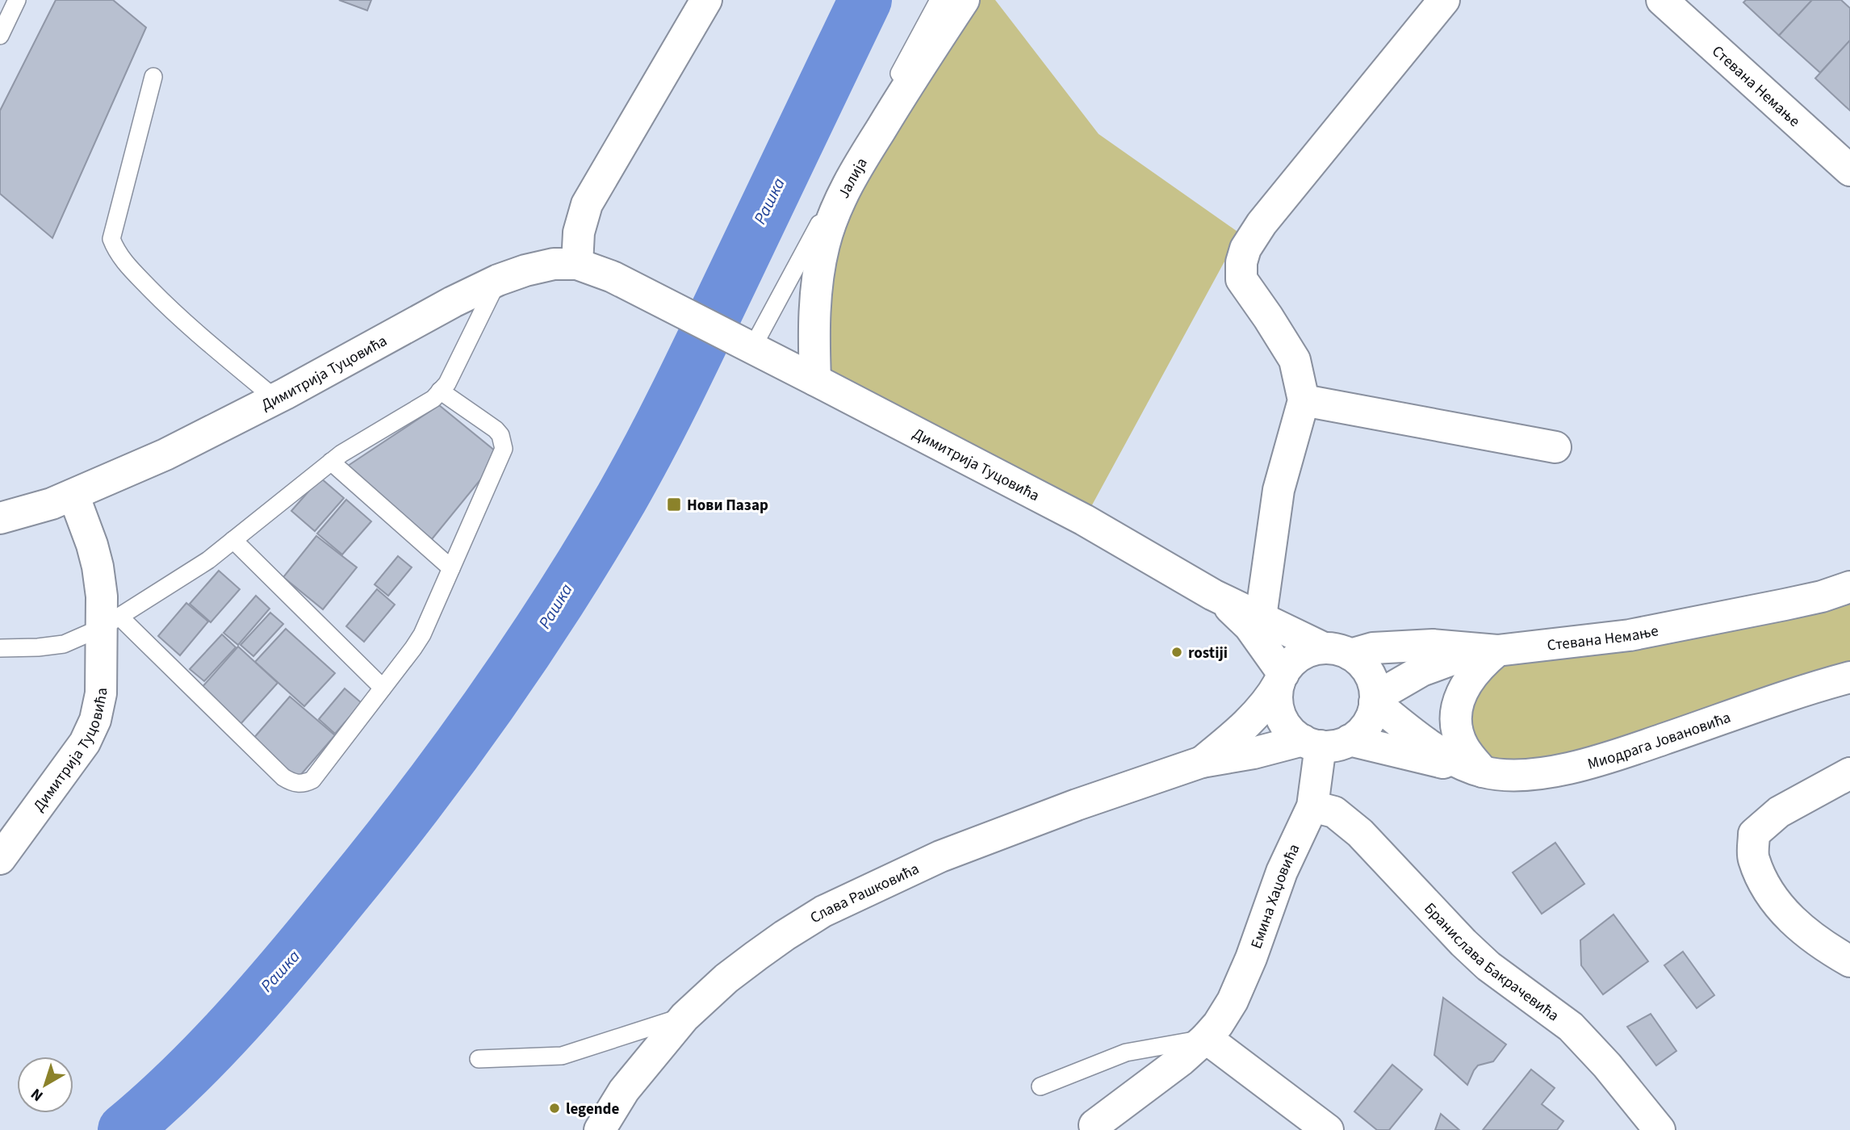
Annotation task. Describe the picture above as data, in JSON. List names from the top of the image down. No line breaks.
{"streets":{"street":["Стевана Немање","Јалија","Димитрија Туцовића","Миодрага Јовановића","Слава Рашковића","Емина Хаџовића","Бранислава Бакрачевића"]},"crossings":[["Стевана Немање","Миодрага Јовановића"],["Стевана Немање","Емина Хаџовића"],["Јалија","Димитрија Туцовића"],["Миодрага Јовановића","Емина Хаџовића"],["Емина Хаџовића","Бранислава Бакрачевића"]],"water":["Рашка"],"places":{"transit":["Нови Пазар"],"other":["rostiji","legende"]},"north":"bottom left"}
